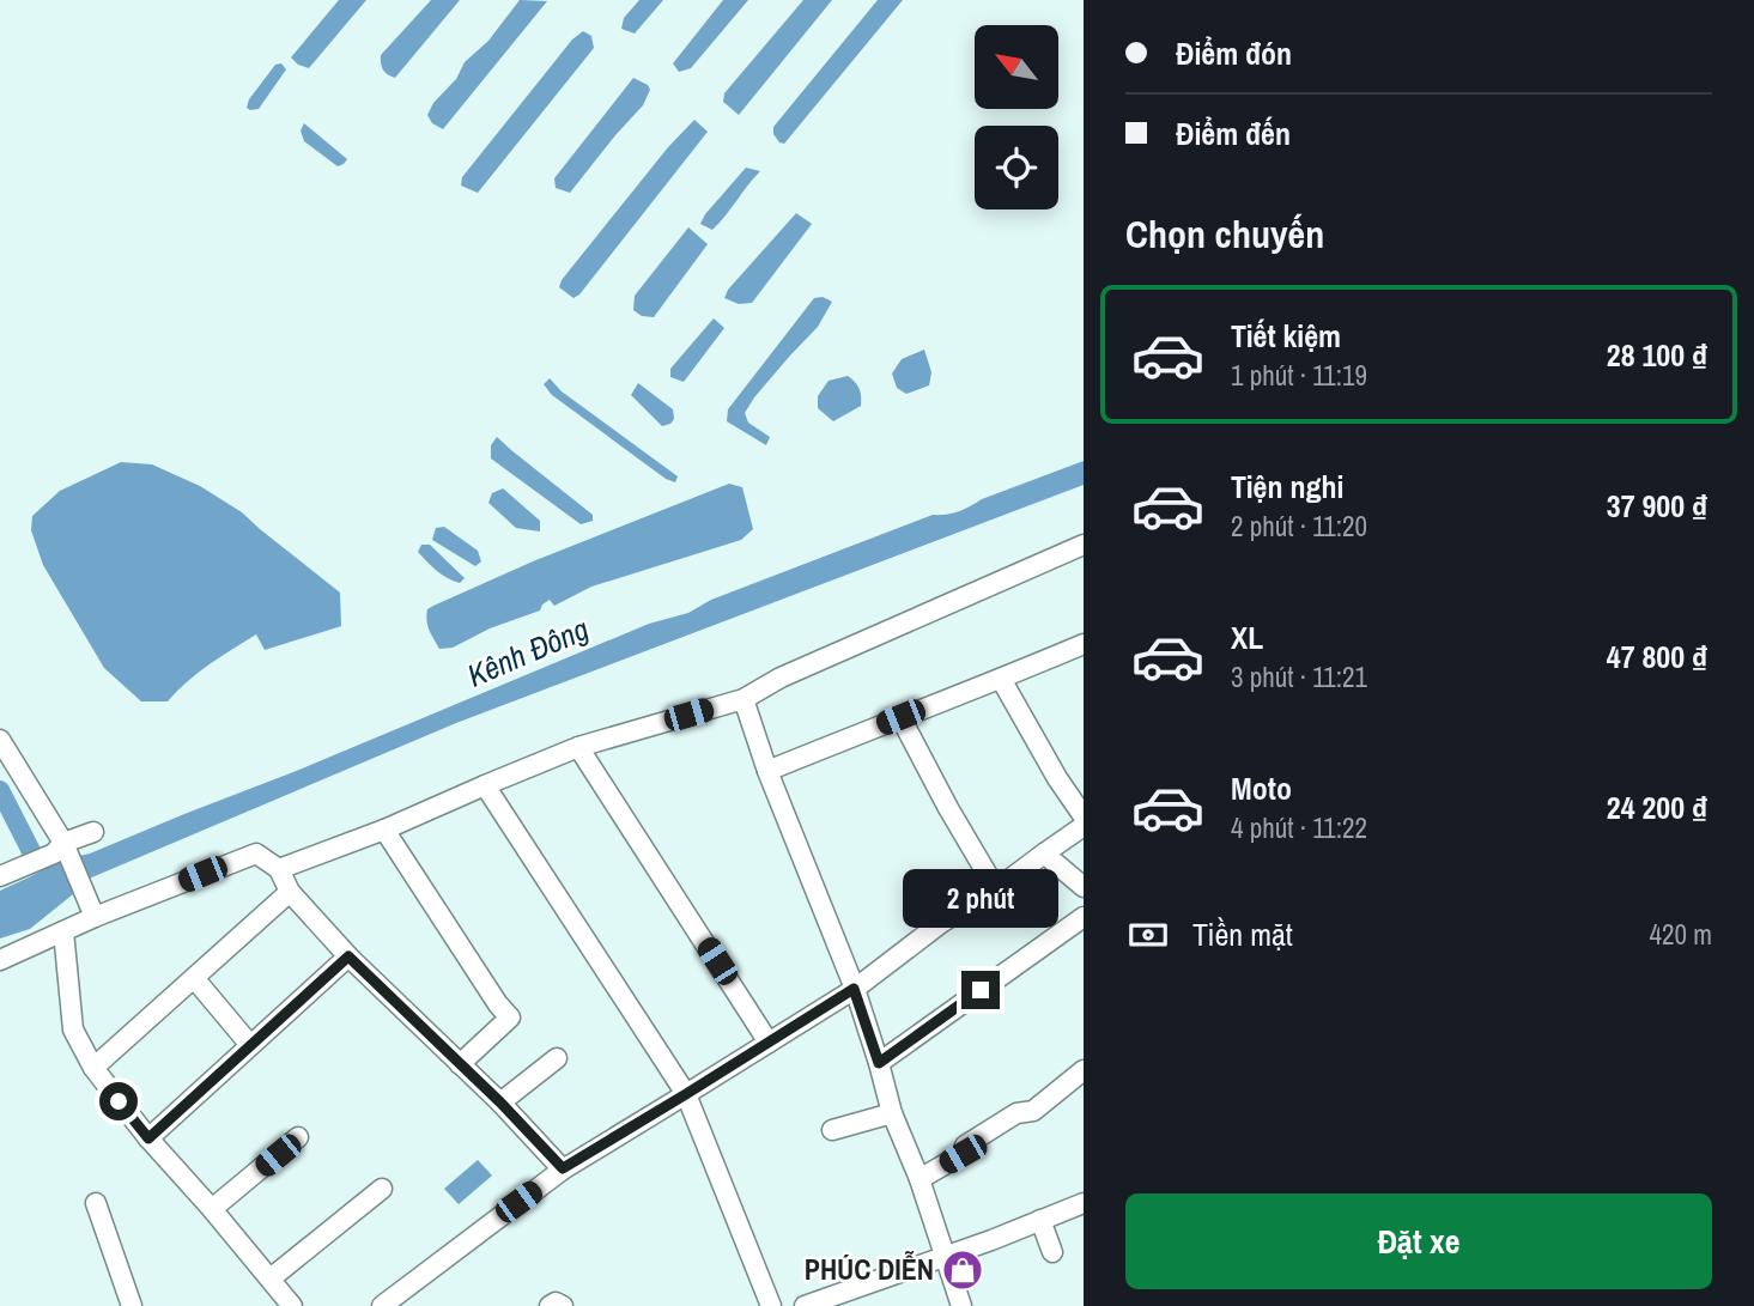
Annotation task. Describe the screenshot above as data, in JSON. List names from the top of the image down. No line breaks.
{"water":["Kênh Đông"],"places":{"shop":["PHÚC DIỄN"]},"north":"top left","page":{"banner":["Điểm đón","Điểm đến"],"heading":"Chọn chuyến","list":[{"name":"Tiết kiệm","note":"1 phút · 11:19","value":"28 100 ₫"},{"name":"Tiện nghi","note":"2 phút · 11:20","value":"37 900 ₫"},{"name":"XL","note":"3 phút · 11:21","value":"47 800 ₫"},{"name":"Moto","note":"4 phút · 11:22","value":"24 200 ₫"}],"bubble":"2 phút","pay":["Tiền mặt","420 m"],"buttons":"Đặt xe"}}
